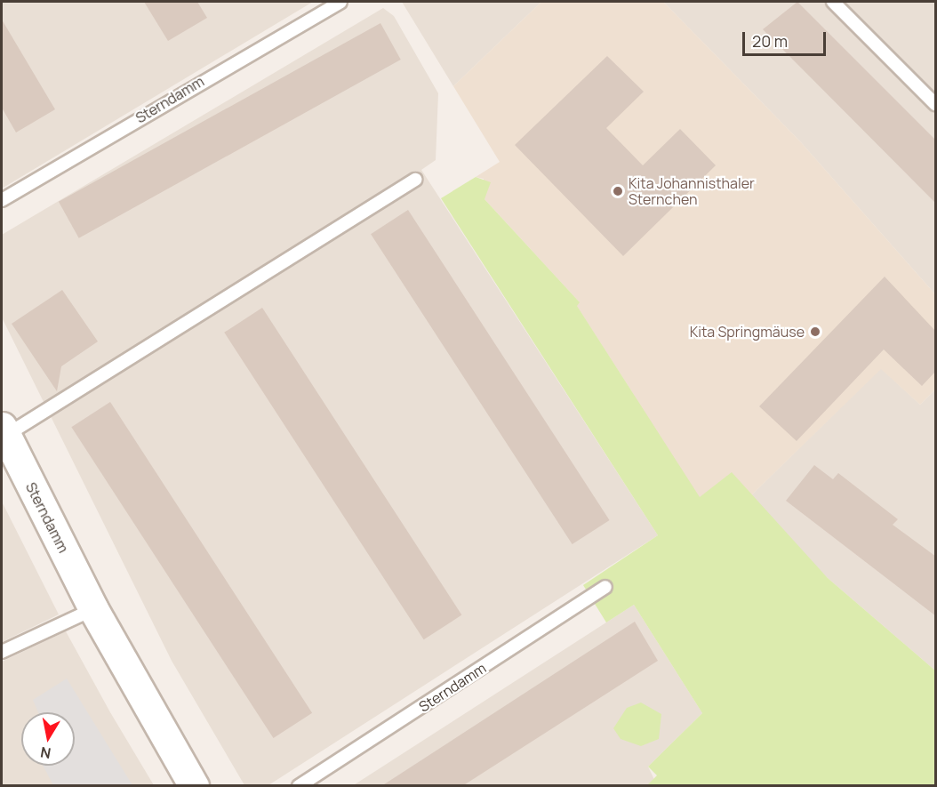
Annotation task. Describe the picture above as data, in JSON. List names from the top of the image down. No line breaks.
{"streets":{"street":["Sterndamm"]},"places":["Kita Johannisthaler Sternchen","Kita Springmäuse"],"scale_bar":"20 m","north":"bottom"}
